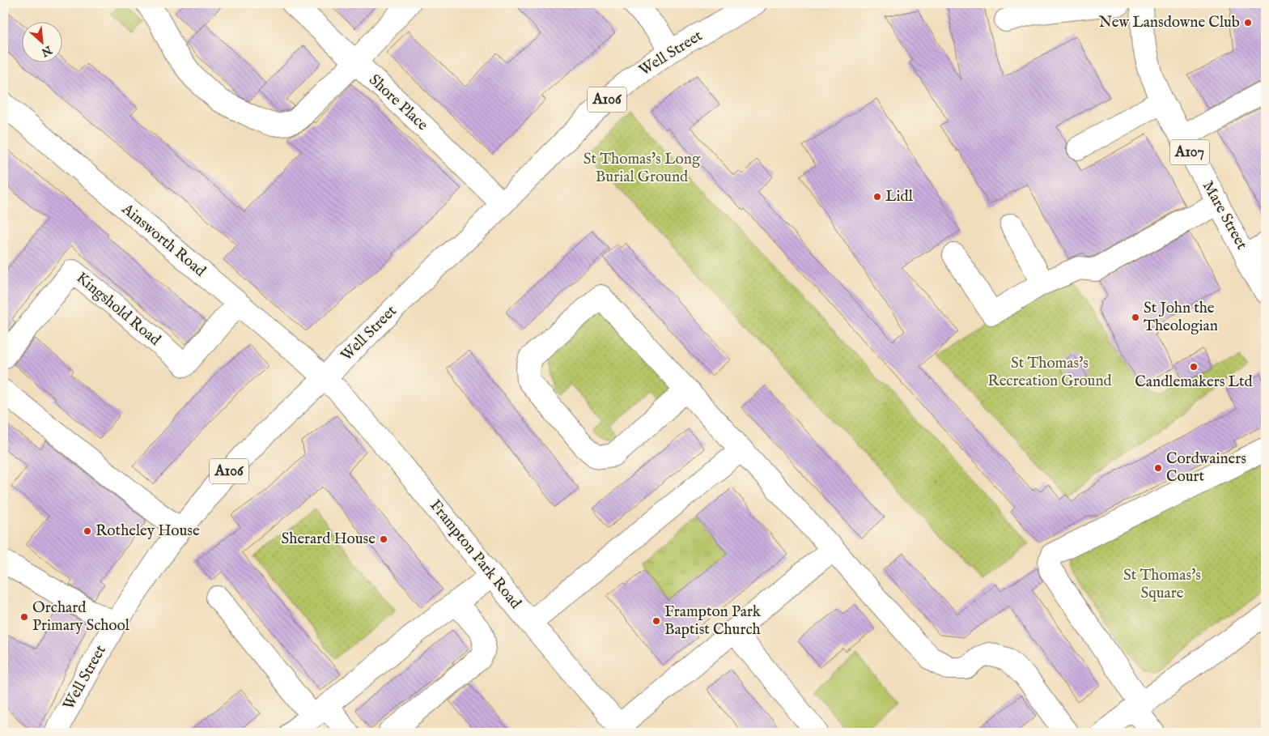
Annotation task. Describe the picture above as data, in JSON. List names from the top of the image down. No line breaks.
{"streets":{"street":["Well Street","A106","Shore Place","A107","Mare Street","Ainsworth Road","Kingshold Road","Frampton Park Road"]},"crossings":[["Well Street","Shore Place"],["Well Street","Ainsworth Road"],["Well Street","Frampton Park Road"],["Ainsworth Road","Kingshold Road"],["Ainsworth Road","Frampton Park Road"]],"parks":["St Thomas's Long Burial Ground","St Thomas's Recreation Ground","St Thomas's Square"],"places":["New Lansdowne Club","Lidl","St John the Theologian","Candlemakers Ltd","Cordwainers Court","Rotheley House","Sherard House","Orchard Primary School","Frampton Park Baptist Church"],"north":"bottom right"}
